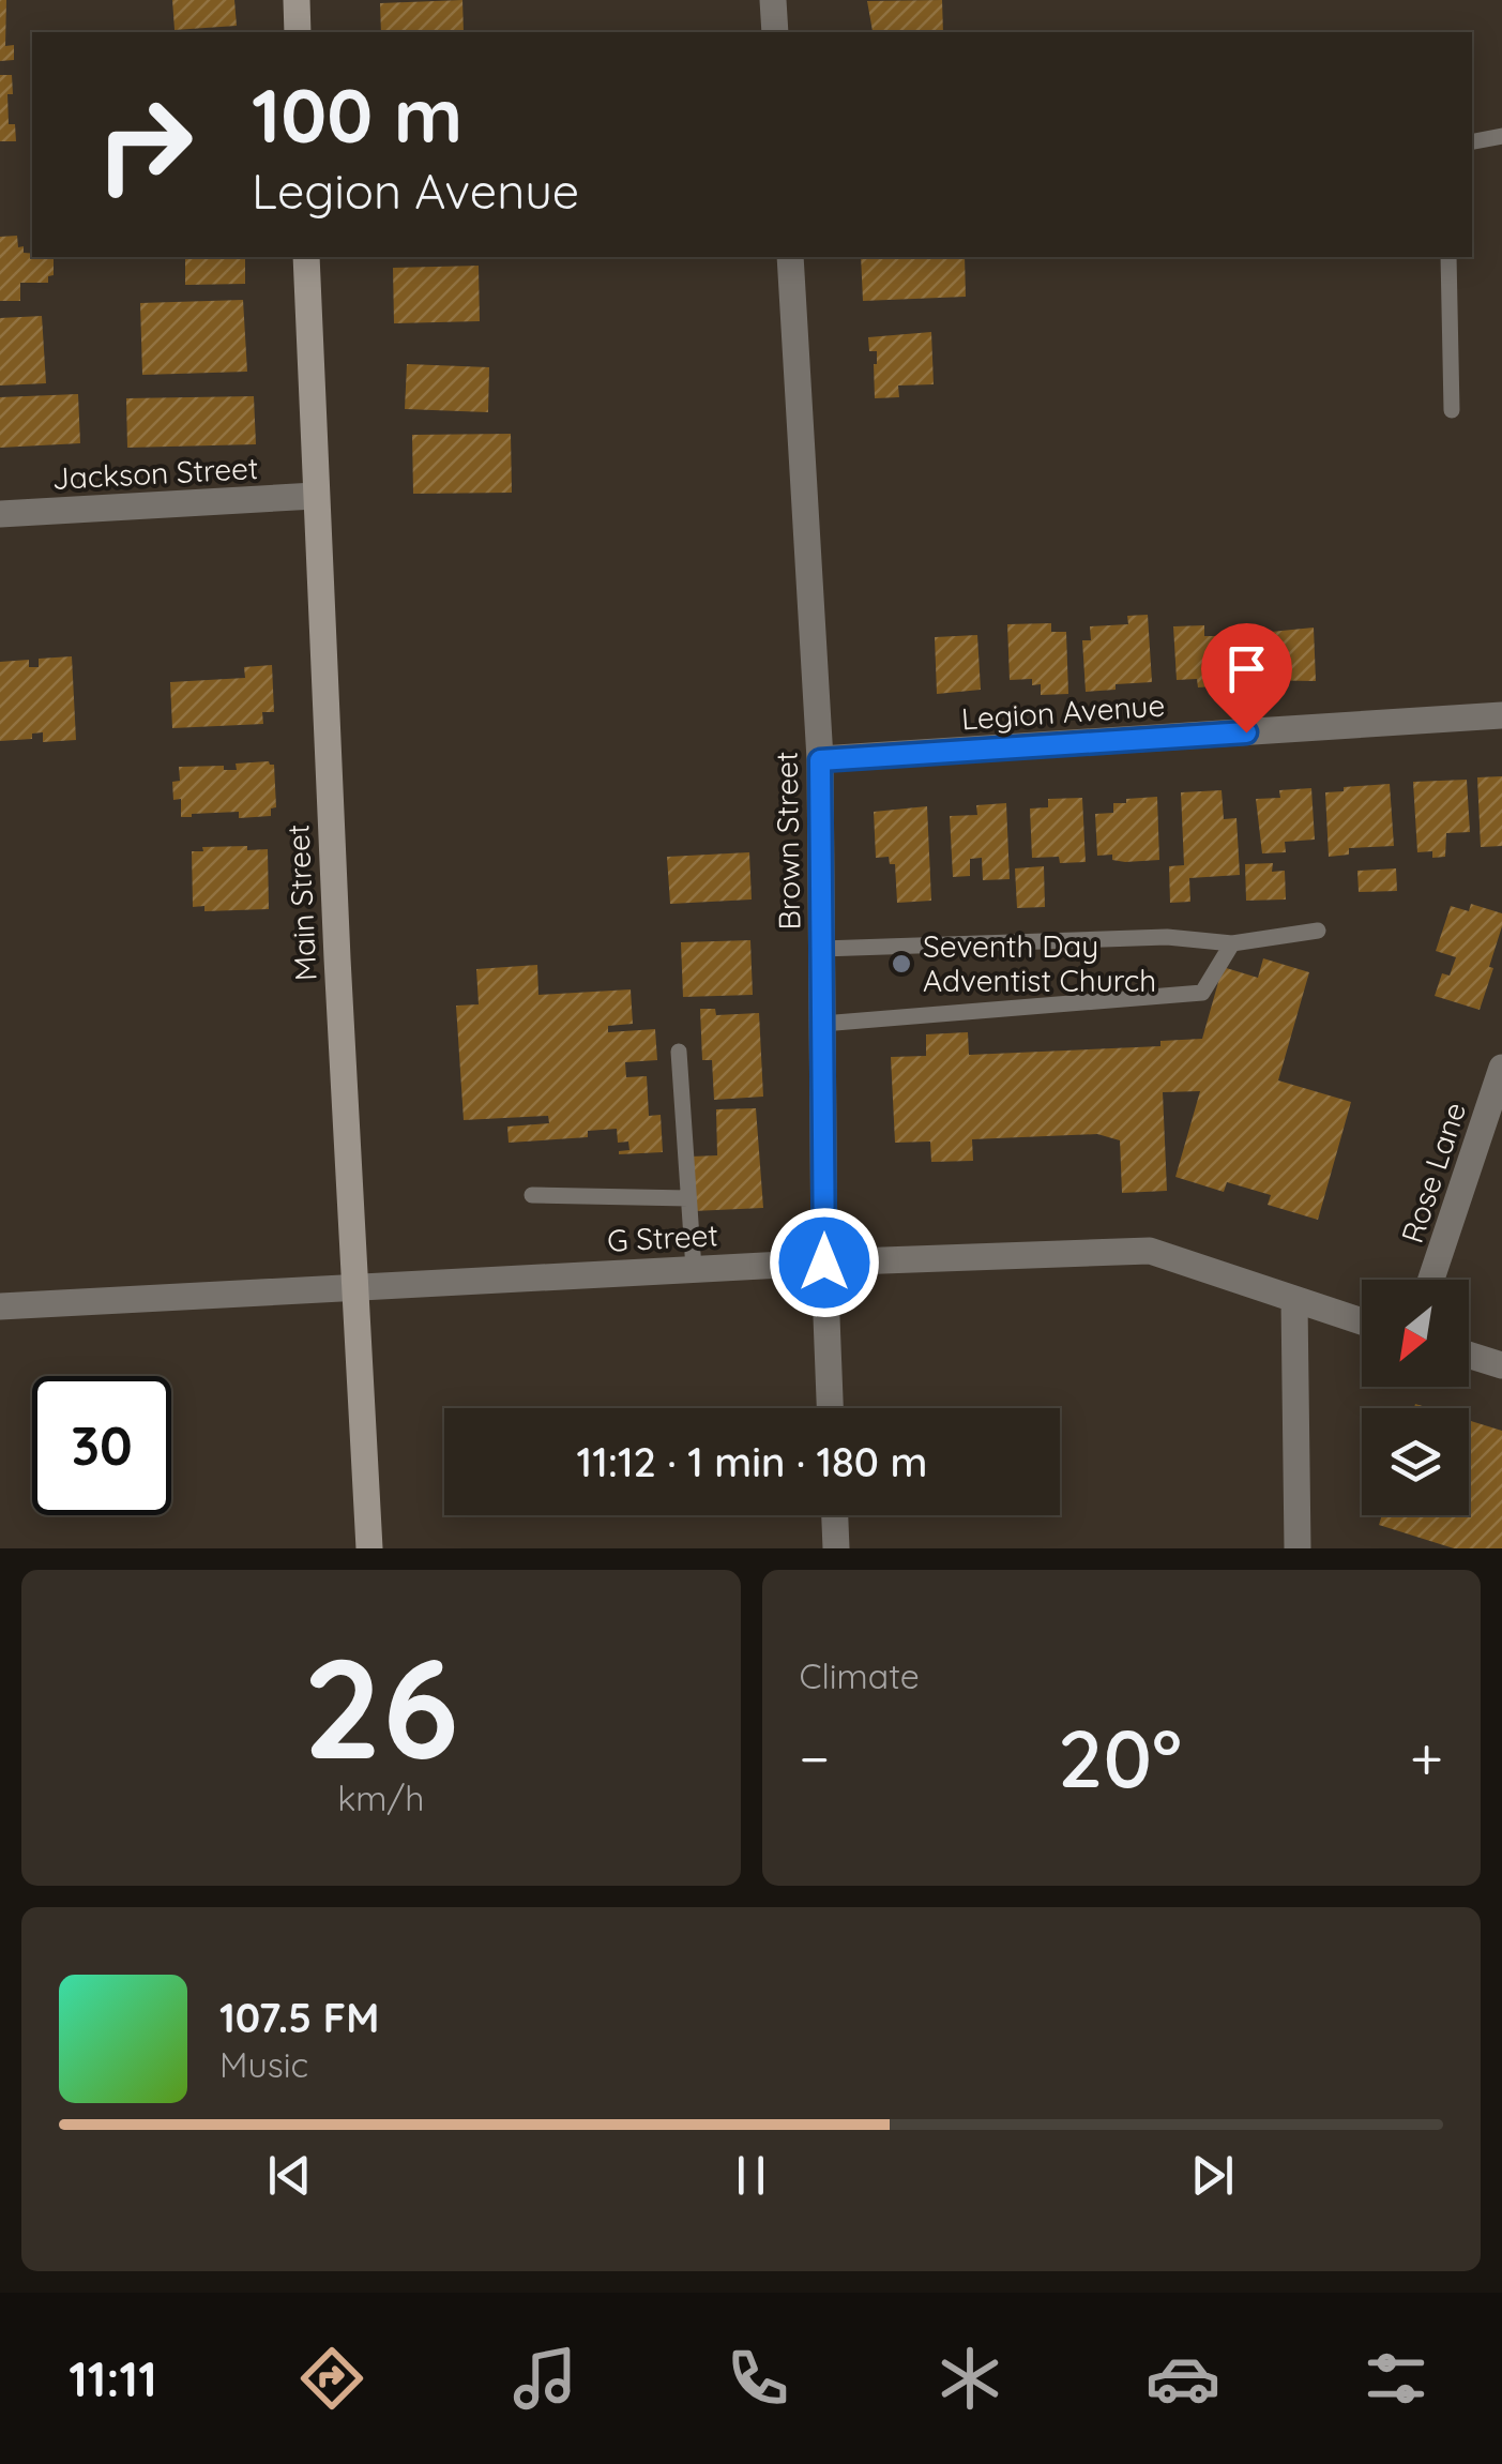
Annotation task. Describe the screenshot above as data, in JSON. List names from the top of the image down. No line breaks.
{"streets":{"street":["Jackson Street","Legion Avenue","Brown Street","Main Street","Rose Lane","G Street"]},"crossings":[["Jackson Street","Main Street"],["Legion Avenue","Brown Street"],["Brown Street","G Street"],["Main Street","G Street"]],"places":["Seventh Day Adventist Church"],"north":"bottom left","page":{"turn":["100 m","Legion Avenue"],"limit":"30","trip":"11:12 · 1 min · 180 m","tile":[["26","km/h"],"Climate"],"heat":["−","20°","+"],"song":["107.5 FM","Music"],"tabs":"11:11"}}
